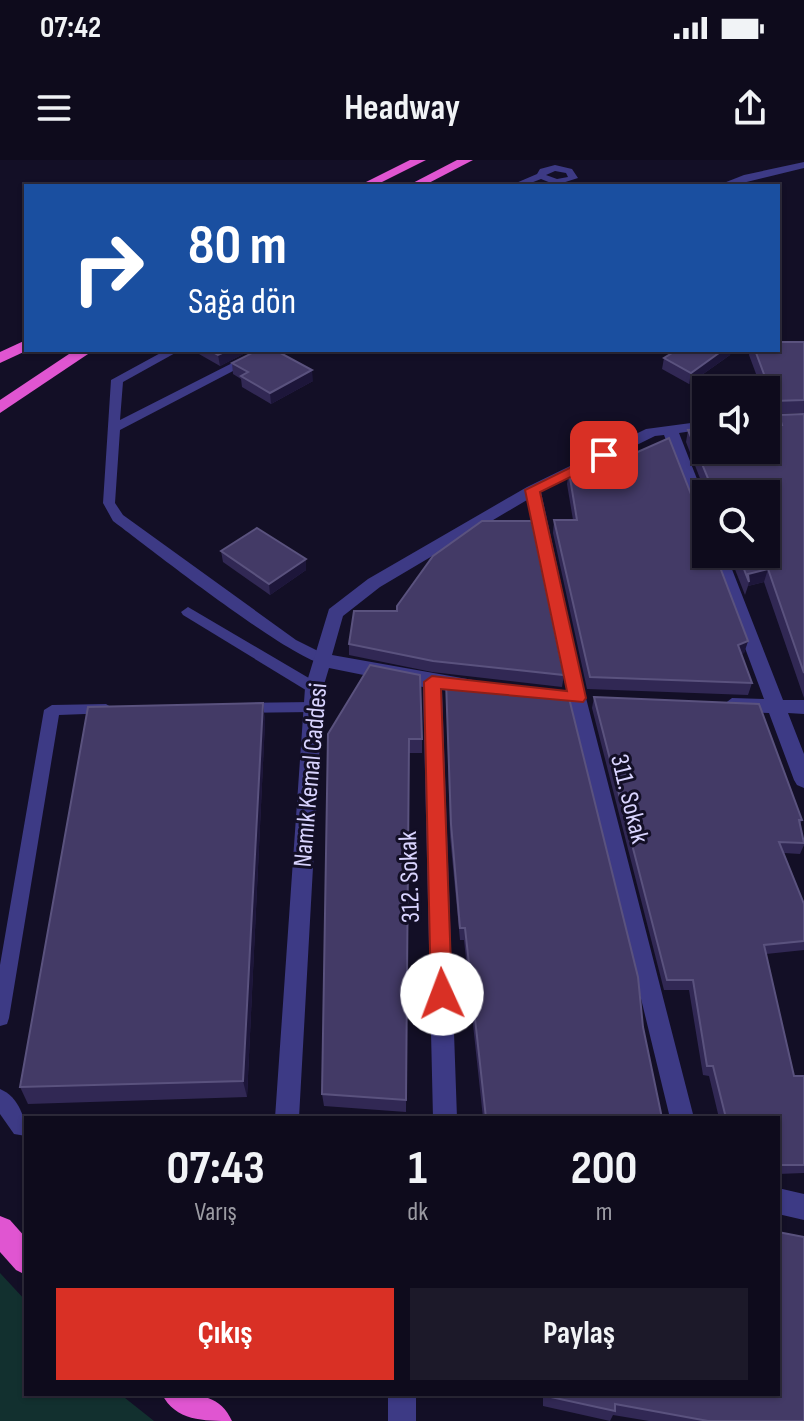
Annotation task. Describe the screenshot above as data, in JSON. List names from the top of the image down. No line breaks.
{"streets":{"street":["Namık Kemal Caddesi","311. Sokak","312. Sokak"]},"crossings":[["Namık Kemal Caddesi","311. Sokak"]],"page":{"status":"07:42","header":"Headway","turn":["80 m","Sağa dön"],"eta":["07:43","Varış","1","dk","200","m"],"buttons":["Çıkış","Paylaş"]}}
